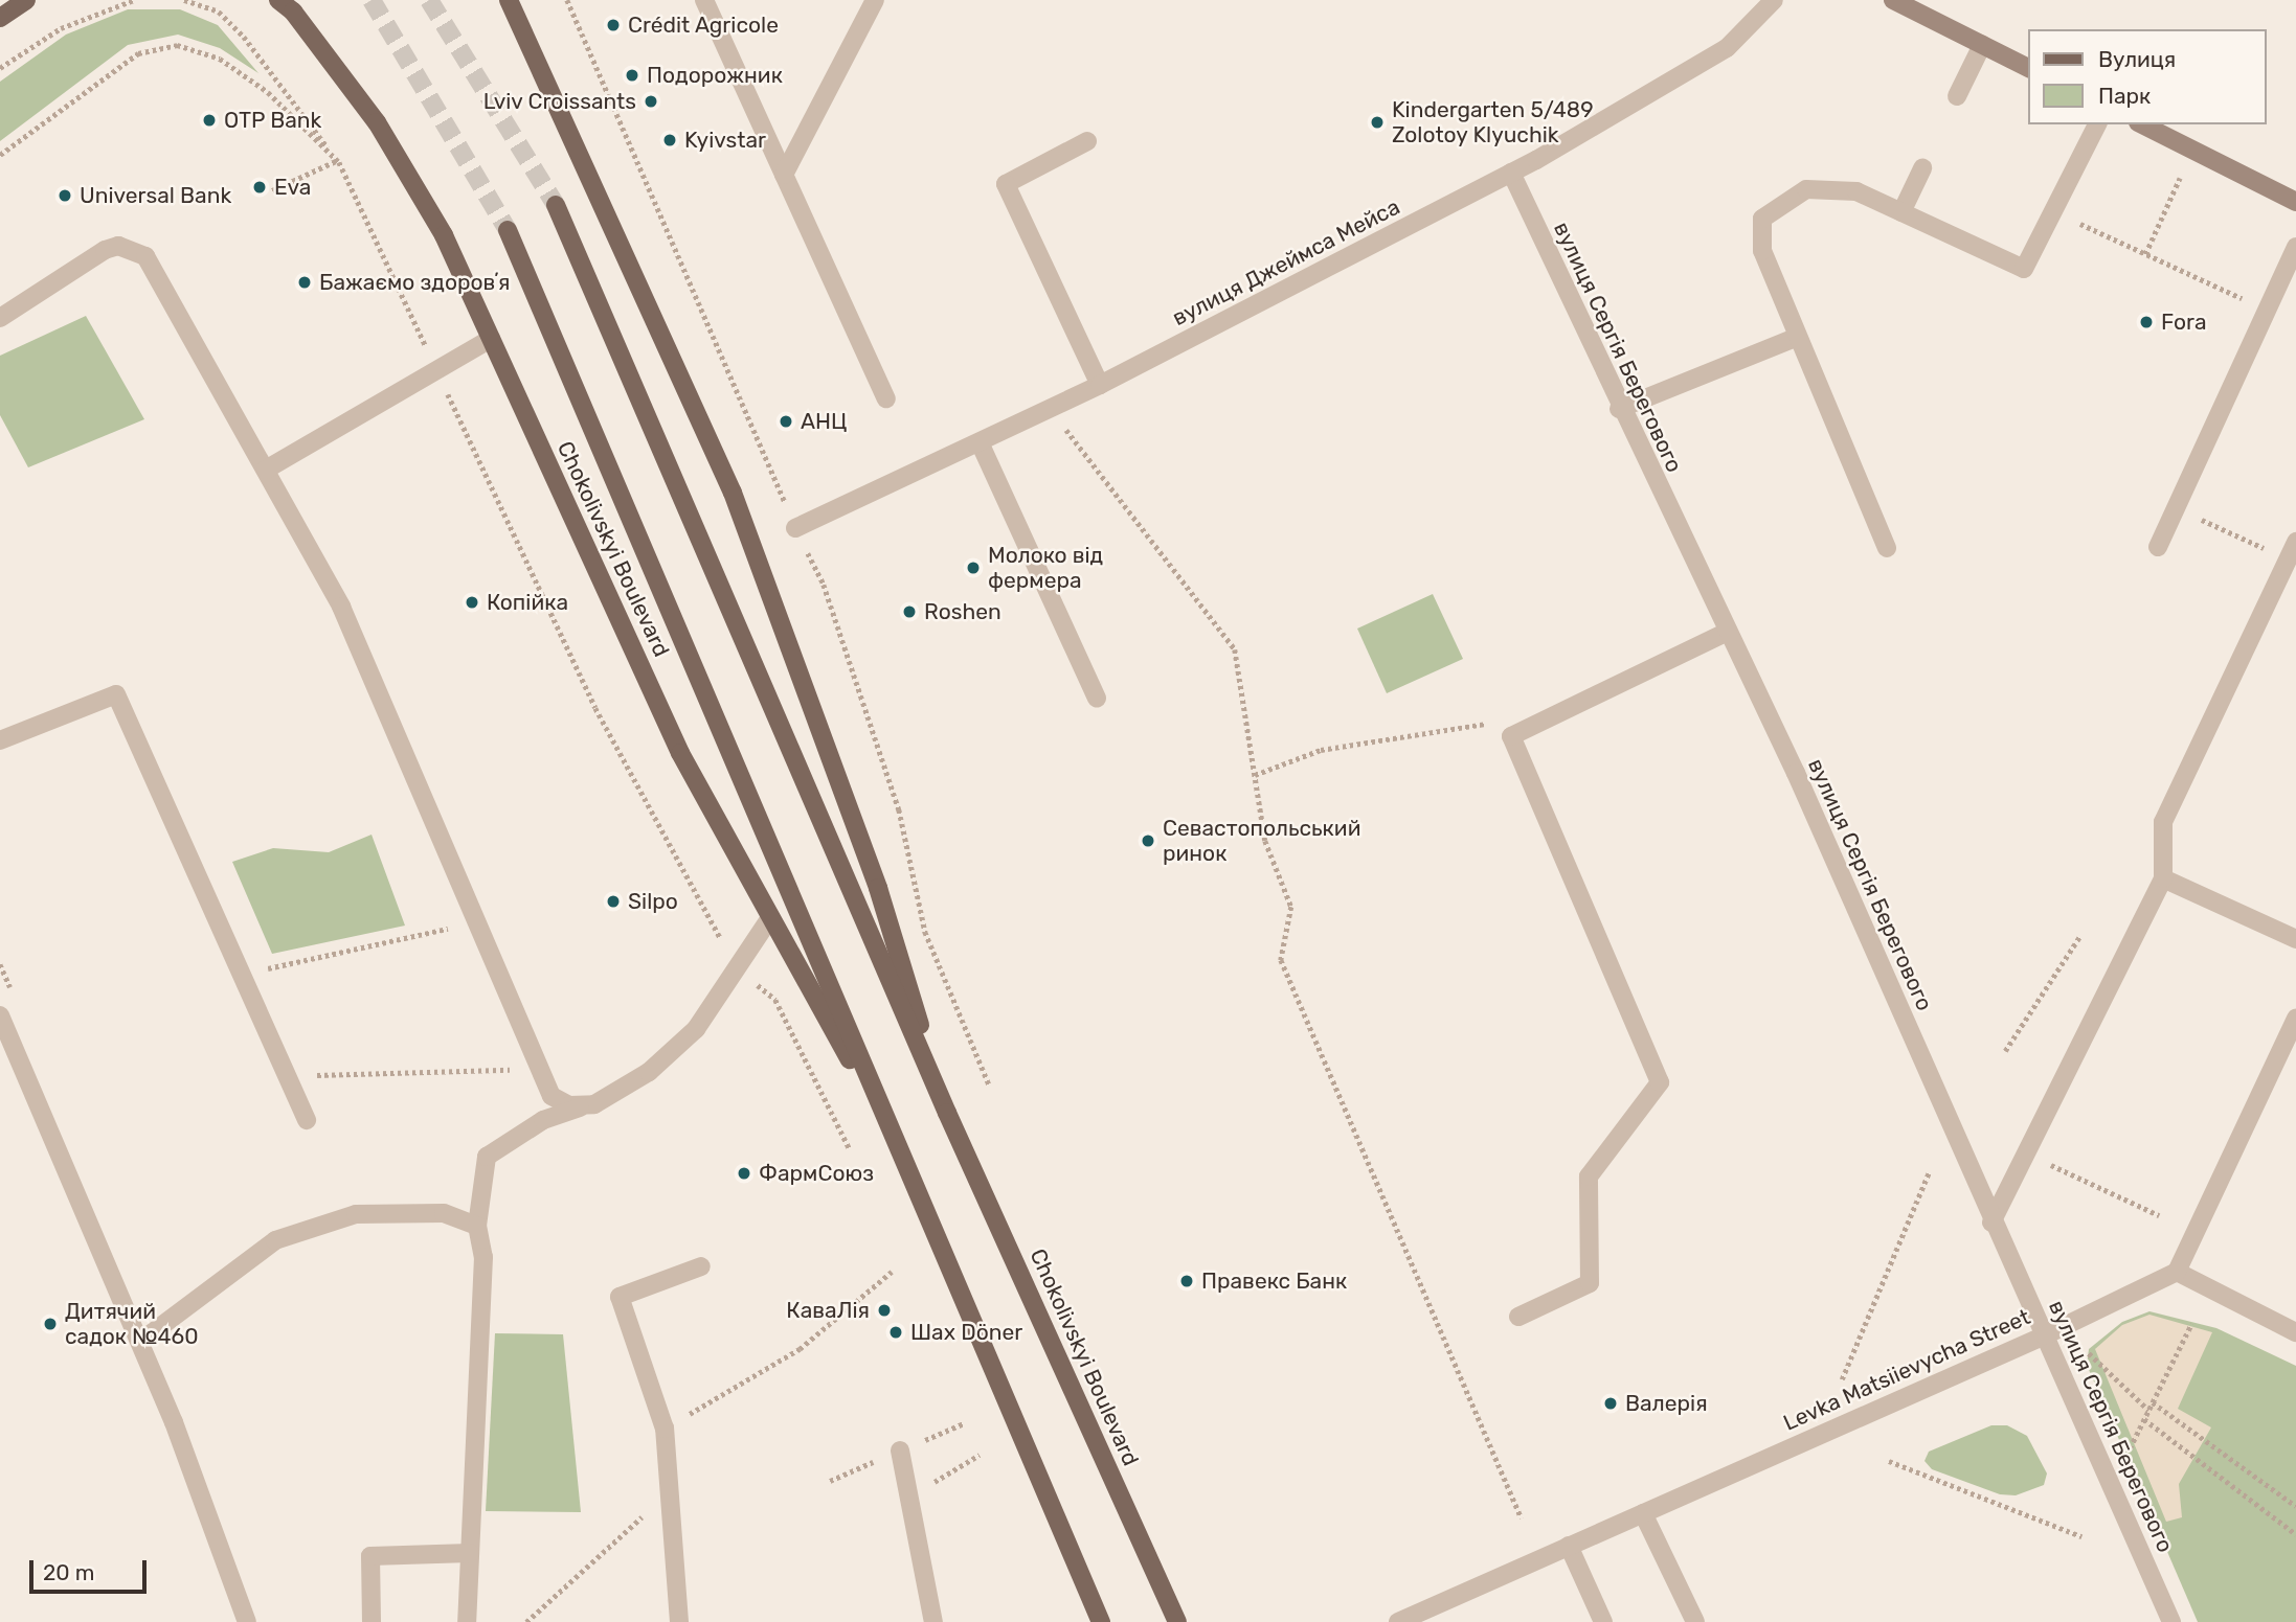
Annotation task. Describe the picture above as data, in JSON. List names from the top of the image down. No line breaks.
{"streets":{"main road":["Chokolivskyi Boulevard"],"street":["вулиця Джеймса Мейса","вулиця Сергія Берегового","Levka Matsiievycha Street"]},"crossings":[["вулиця Джеймса Мейса","вулиця Сергія Берегового"],["вулиця Сергія Берегового","Levka Matsiievycha Street"]],"places":["Crédit Agricole","Подорожник","Lviv Croissants","OTP Bank","Kindergarten 5/489 Zolotoy Klyuchik","Kyivstar","Eva","Universal Bank","Бажаємо здоровʼя","Fora","АНЦ","Молоко від фермера","Копійка","Roshen","Севастопольський ринок","Silpo","ФармСоюз","Правекс Банк","КаваЛія","Дитячий садок №460","Шах Döner","Валерія"],"legend":["Вулиця","Парк"],"scale_bar":"20 m"}
